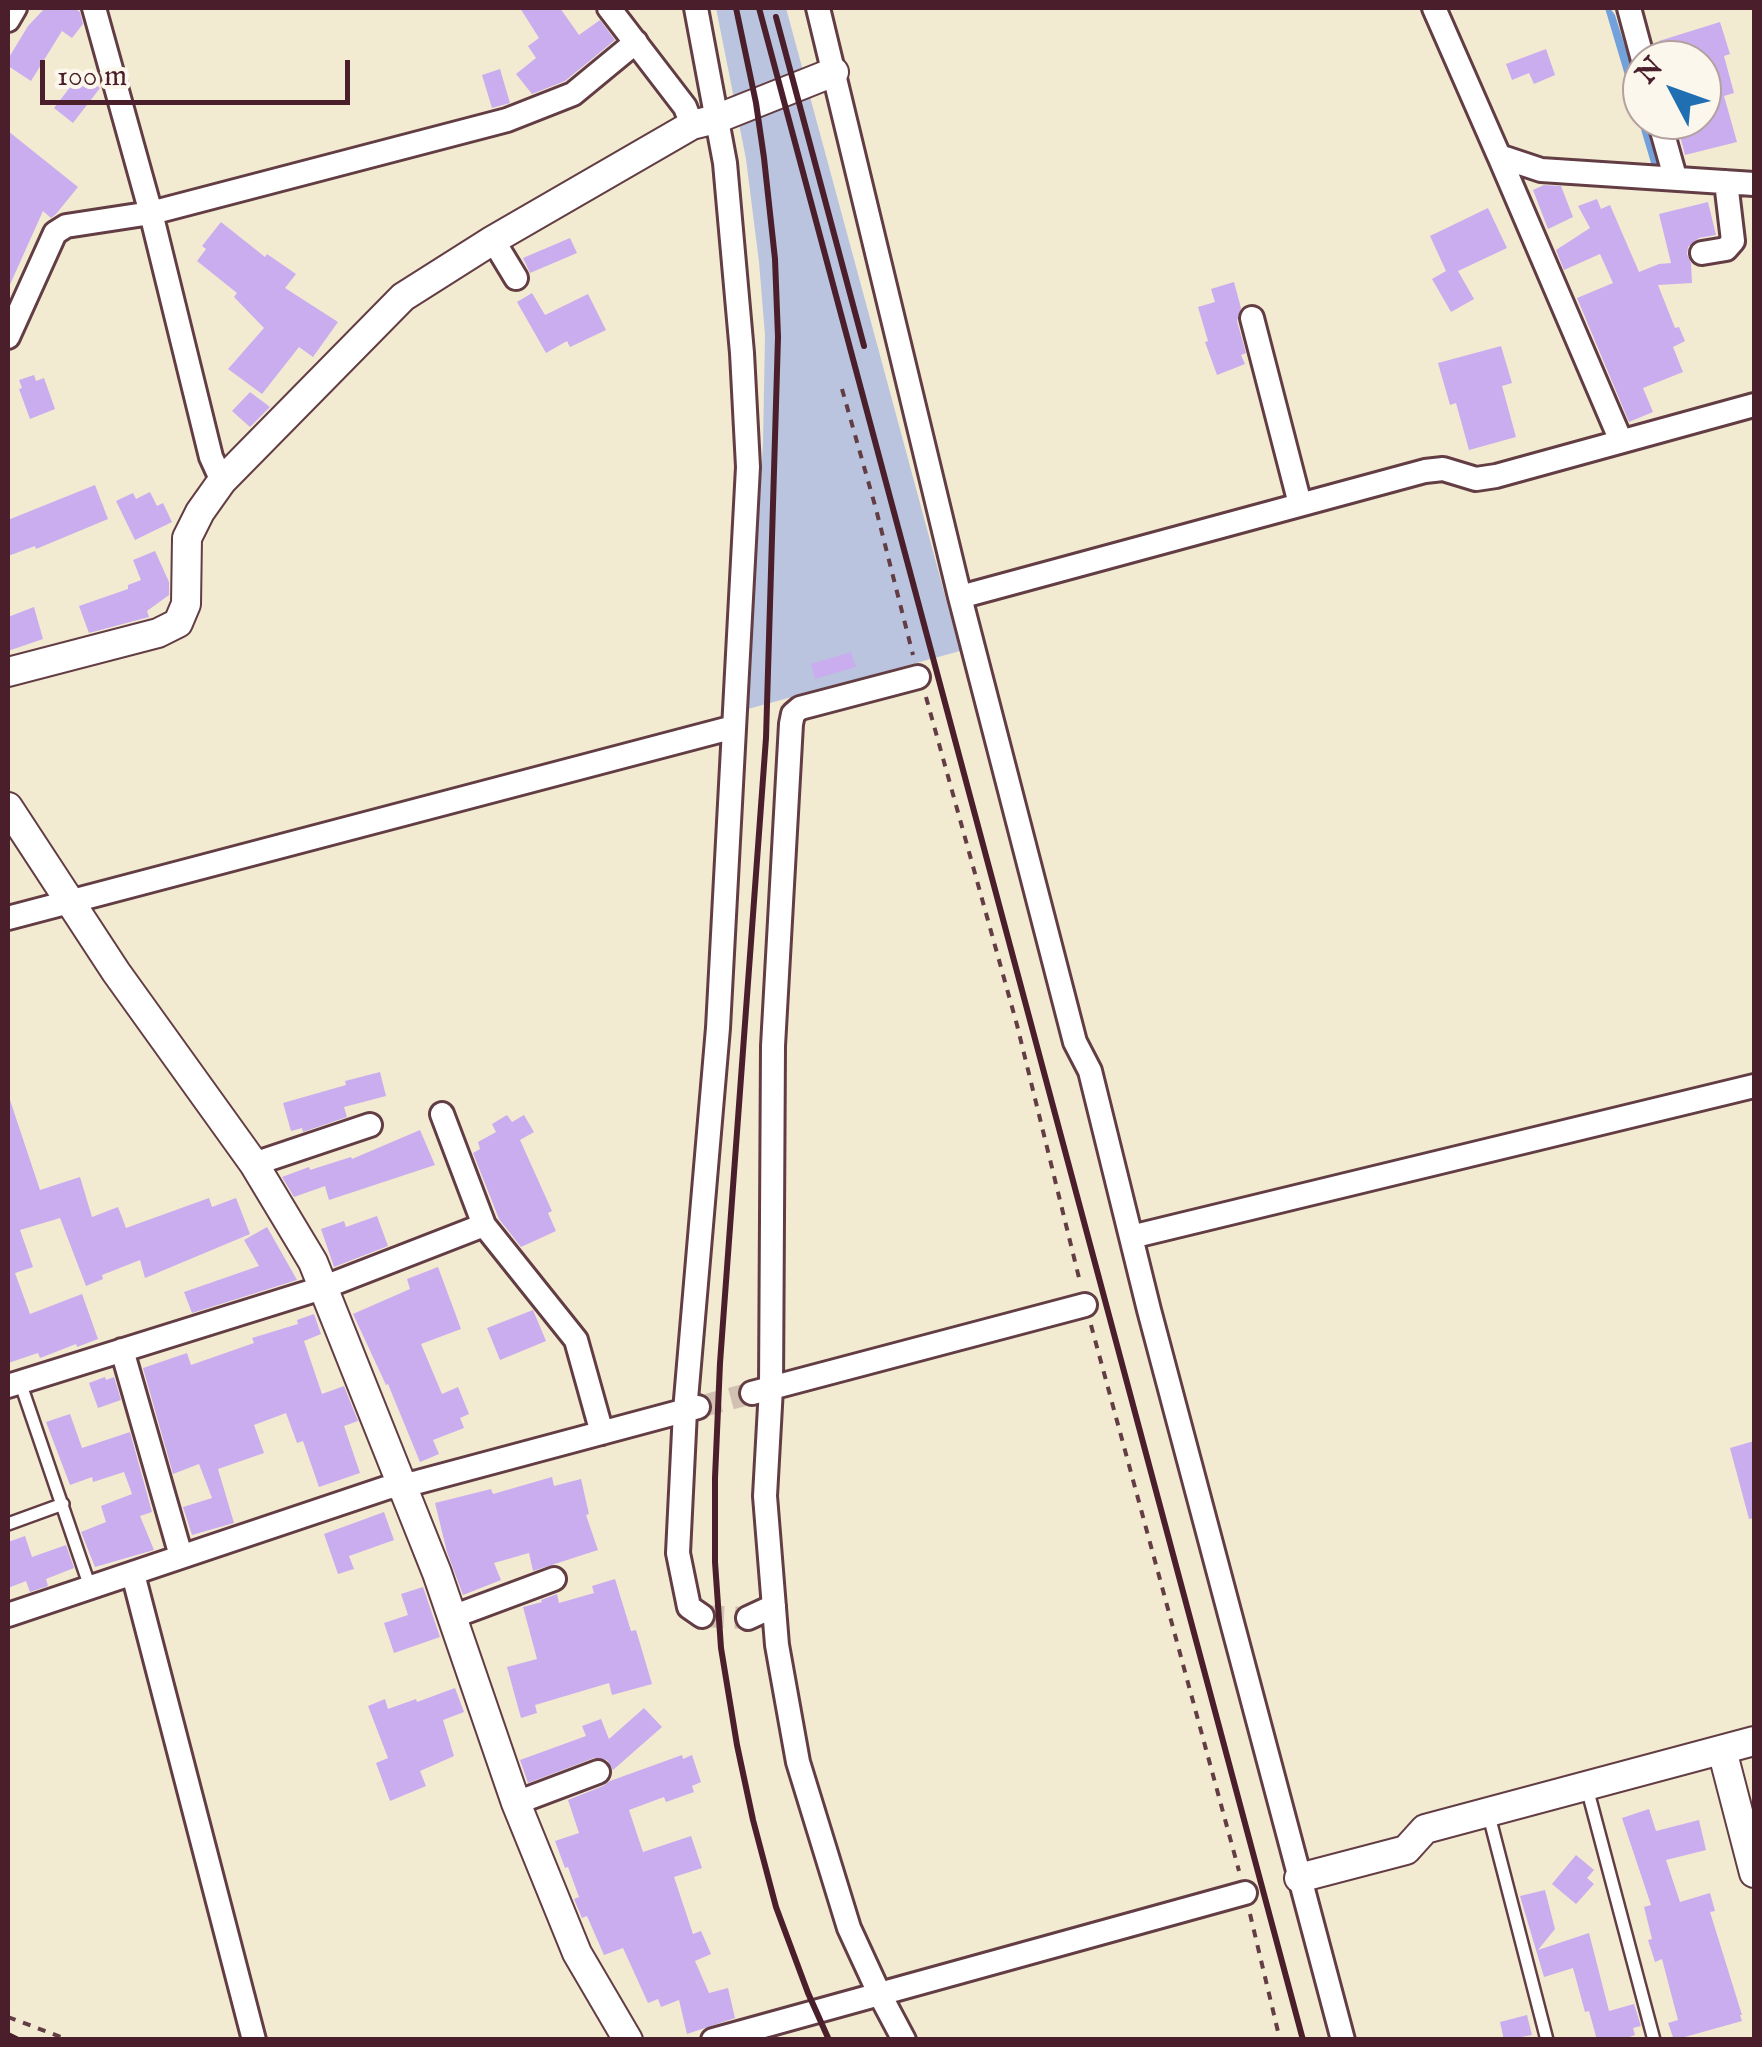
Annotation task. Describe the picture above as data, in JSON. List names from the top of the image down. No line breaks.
{"scale_bar":"100 m","north":"top left"}
